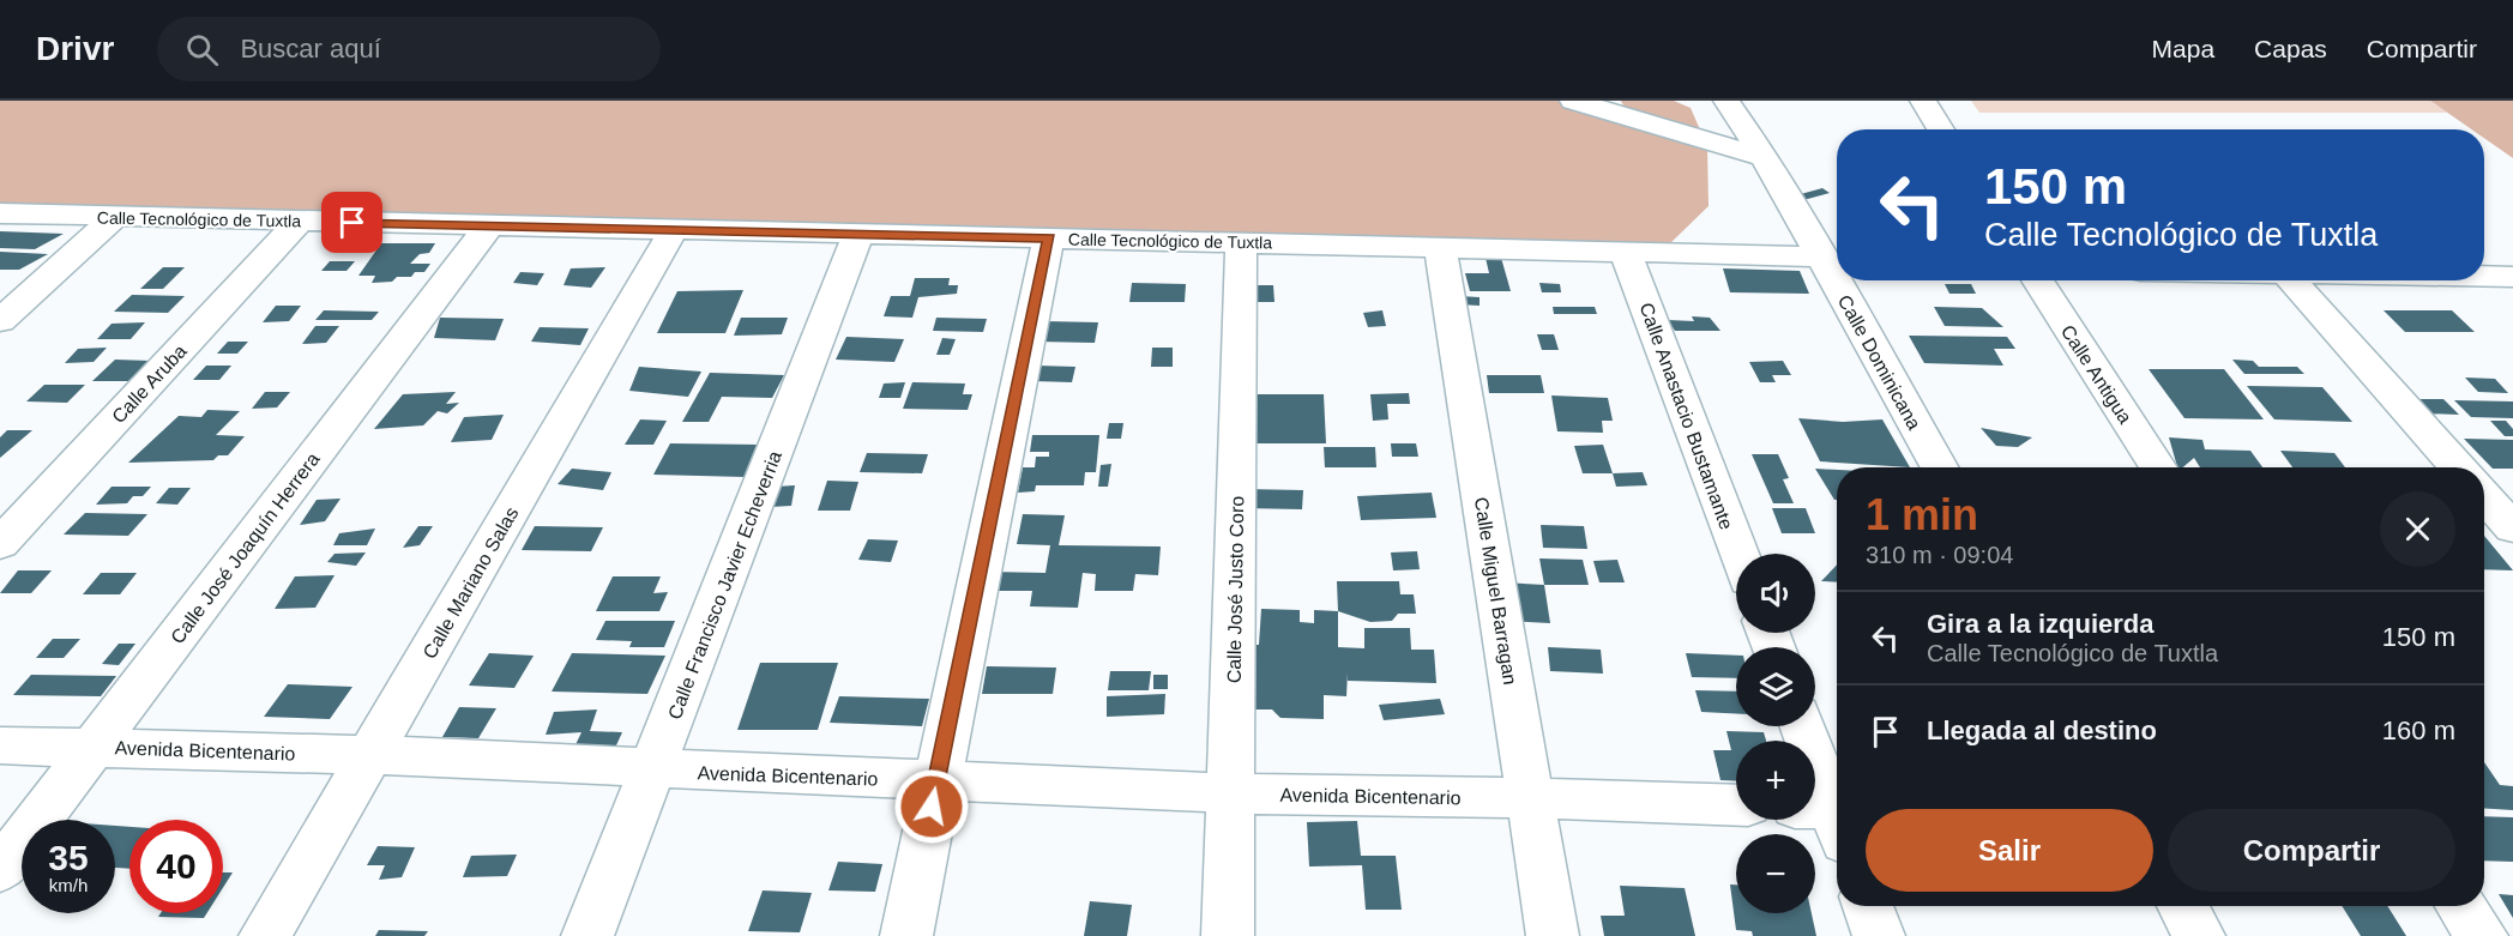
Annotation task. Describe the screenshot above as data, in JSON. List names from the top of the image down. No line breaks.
{"streets":{"street":["Calle Tecnológico de Tuxtla","Calle Dominicana","Calle Antigua","Calle Aruba","Calle Anastacio Bustamante","Calle José Joaquín Herrera","Calle Mariano Salas","Calle Francisco Javier Echeverria","Calle José Justo Coro","Calle Miguel Barragan","Avenida Bicentenario"]},"crossings":[["Calle Tecnológico de Tuxtla","Calle Dominicana"],["Calle Tecnológico de Tuxtla","Calle Aruba"],["Calle Tecnológico de Tuxtla","Calle Anastacio Bustamante"],["Calle Tecnológico de Tuxtla","Calle José Joaquín Herrera"],["Calle Tecnológico de Tuxtla","Calle Mariano Salas"],["Calle Tecnológico de Tuxtla","Calle Francisco Javier Echeverria"],["Calle Tecnológico de Tuxtla","Calle José Justo Coro"],["Calle Tecnológico de Tuxtla","Calle Miguel Barragan"],["Calle José Joaquín Herrera","Avenida Bicentenario"],["Calle Mariano Salas","Avenida Bicentenario"],["Calle Francisco Javier Echeverria","Avenida Bicentenario"],["Calle José Justo Coro","Avenida Bicentenario"],["Calle Miguel Barragan","Avenida Bicentenario"]],"page":{"header":"Drivr","search":"Buscar aquí","nav":["Mapa","Capas","Compartir"],"turn":["150 m","Calle Tecnológico de Tuxtla"],"heading":["1 min","310 m · 09:04"],"map_buttons":["+","−"],"list":[{"name":"Gira a la izquierda","note":"Calle Tecnológico de Tuxtla","value":"150 m"},{"name":"Llegada al destino","value":"160 m"}],"buttons":["Salir","Compartir"],"speed":"35 km/h","limit":"40"}}
